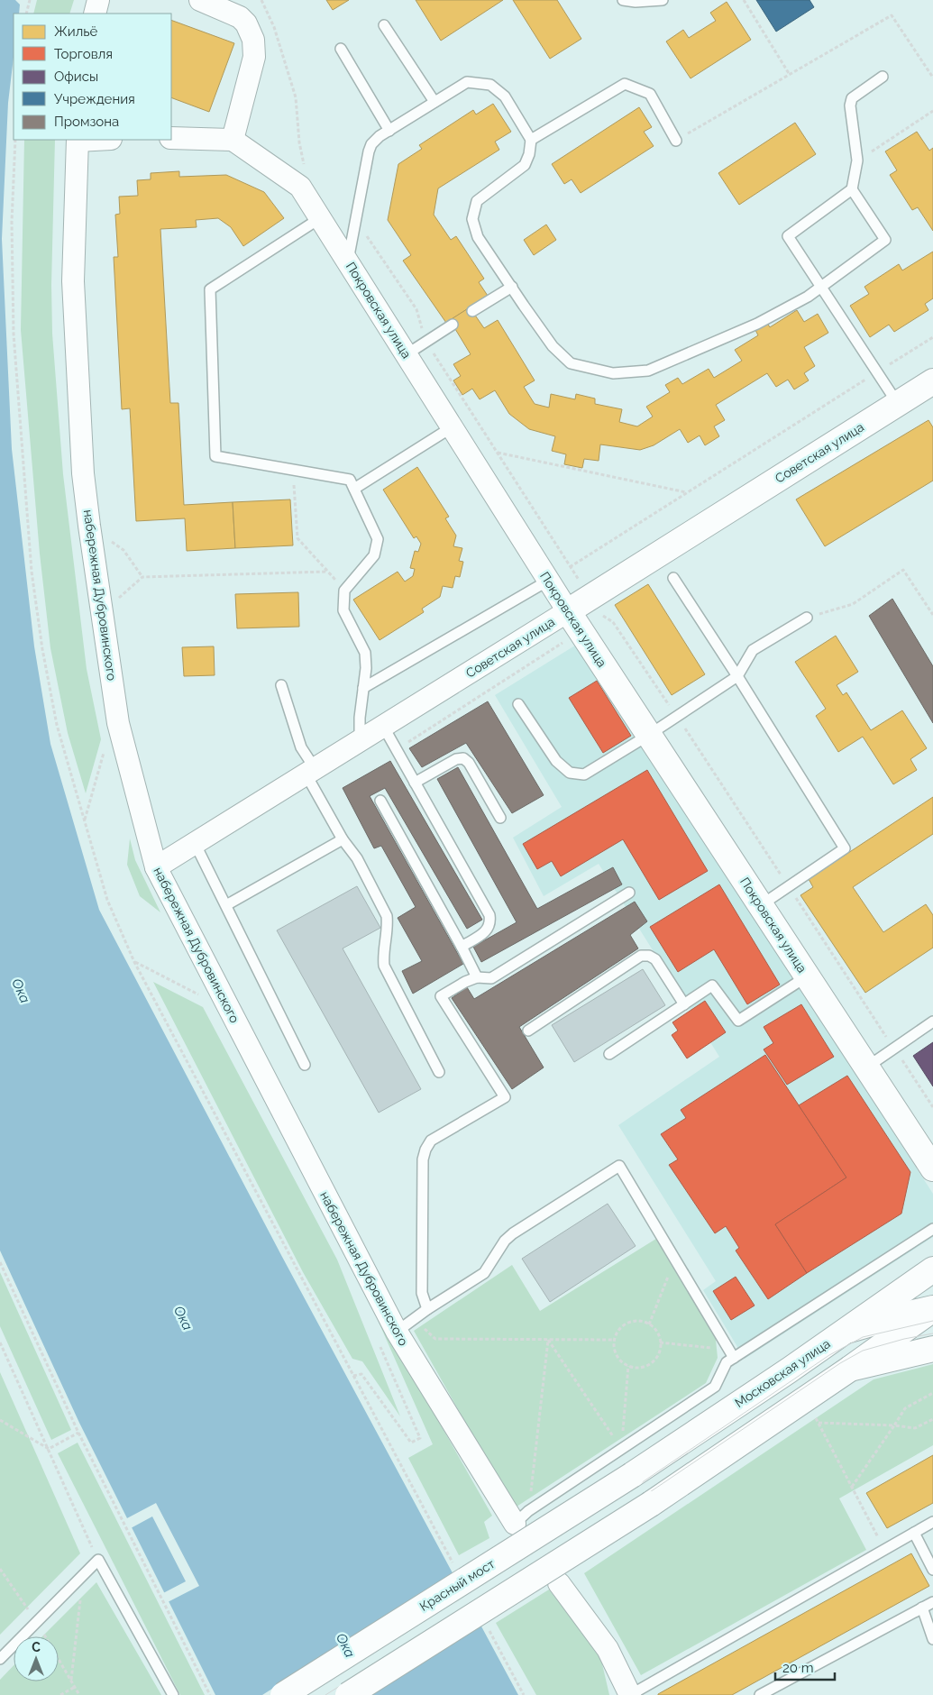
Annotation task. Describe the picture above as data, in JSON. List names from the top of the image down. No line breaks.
{"streets":{"main road":["Покровская улица","Советская улица","Московская улица","Красный мост"],"street":["набережная Дубровинского"]},"crossings":[["Покровская улица","Советская улица"],["Советская улица","набережная Дубровинского"],["Московская улица","Красный мост"]],"water":["Ока"],"legend":["Жильё","Торговля","Офисы","Учреждения","Промзона"],"scale_bar":"20 m","north":"top"}
